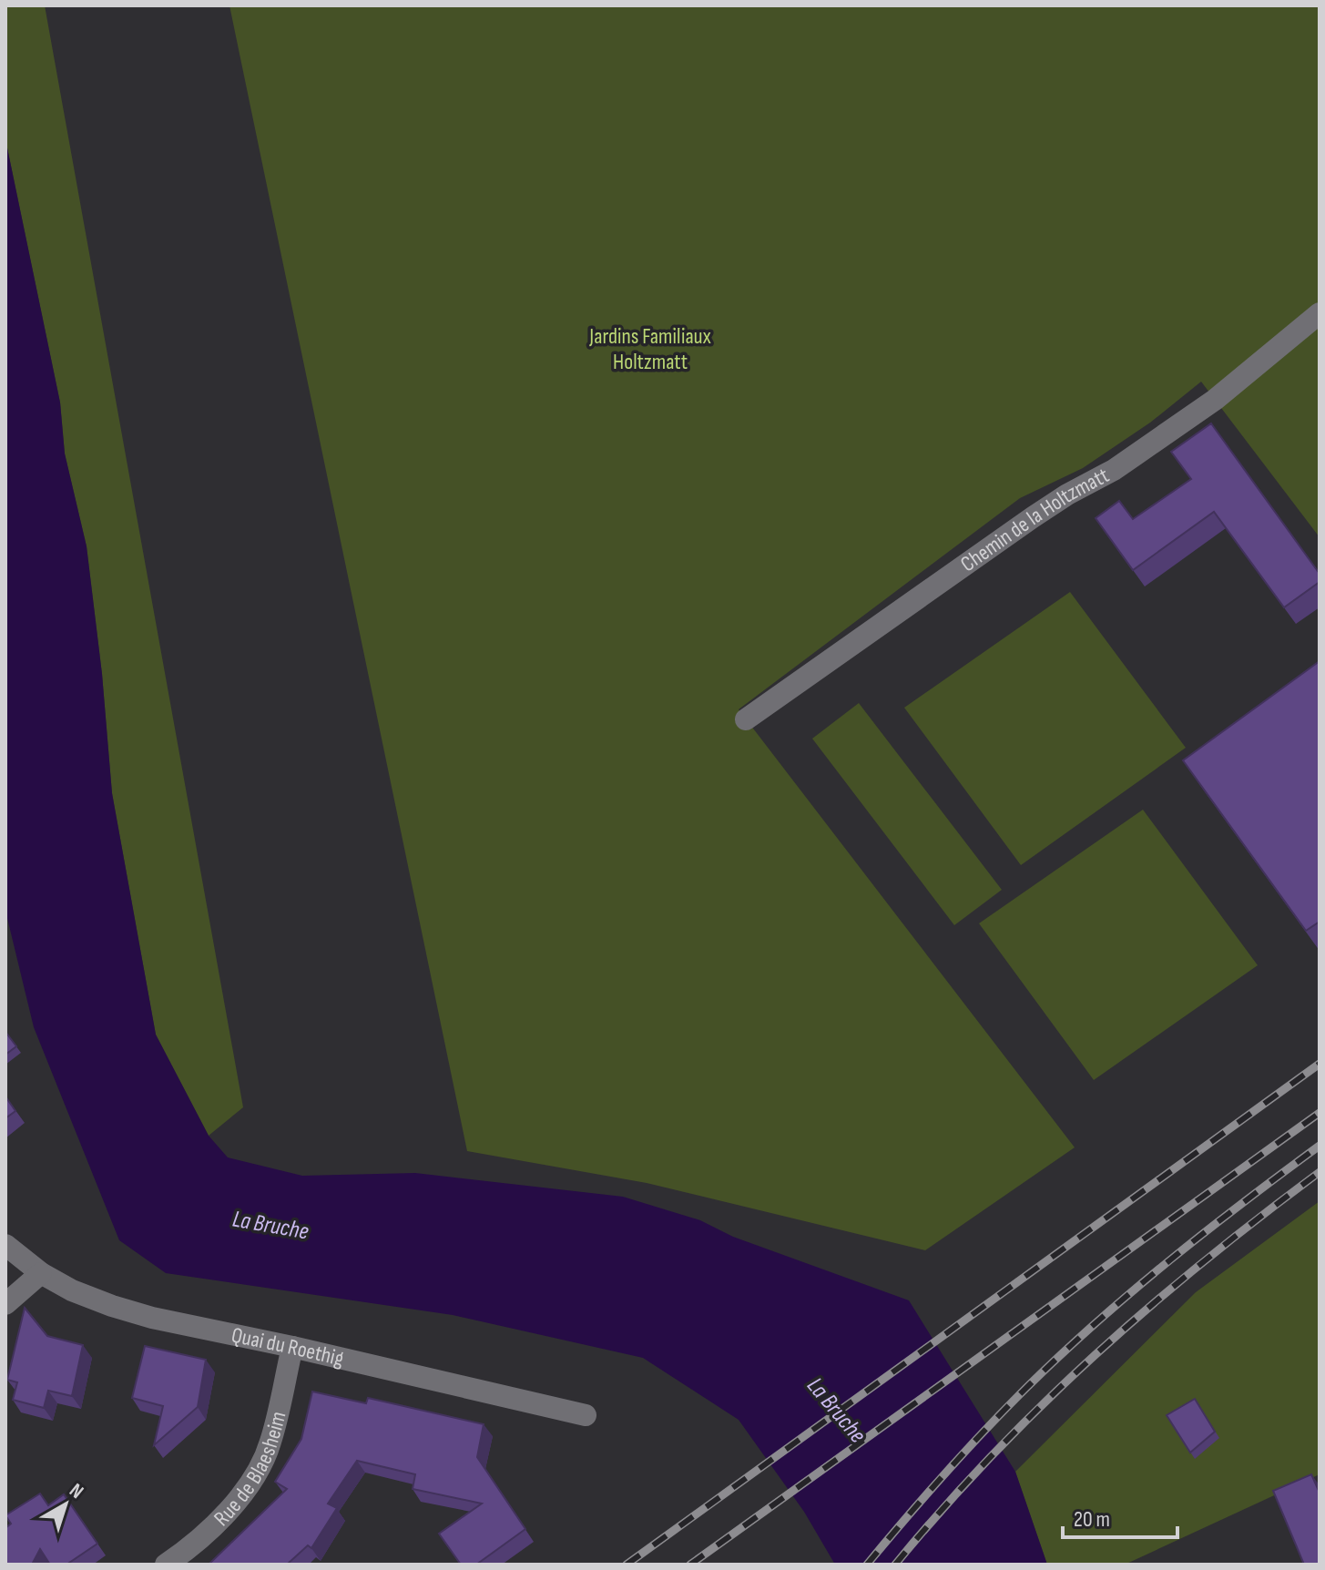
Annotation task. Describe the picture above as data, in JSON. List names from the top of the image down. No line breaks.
{"streets":{"street":["Chemin de la Holtzmatt","Quai du Roethig","Rue de Blaesheim"]},"crossings":[["Quai du Roethig","Rue de Blaesheim"]],"water":["La Bruche"],"parks":["Jardins Familiaux Holtzmatt"],"scale_bar":"20 m","north":"top right"}
